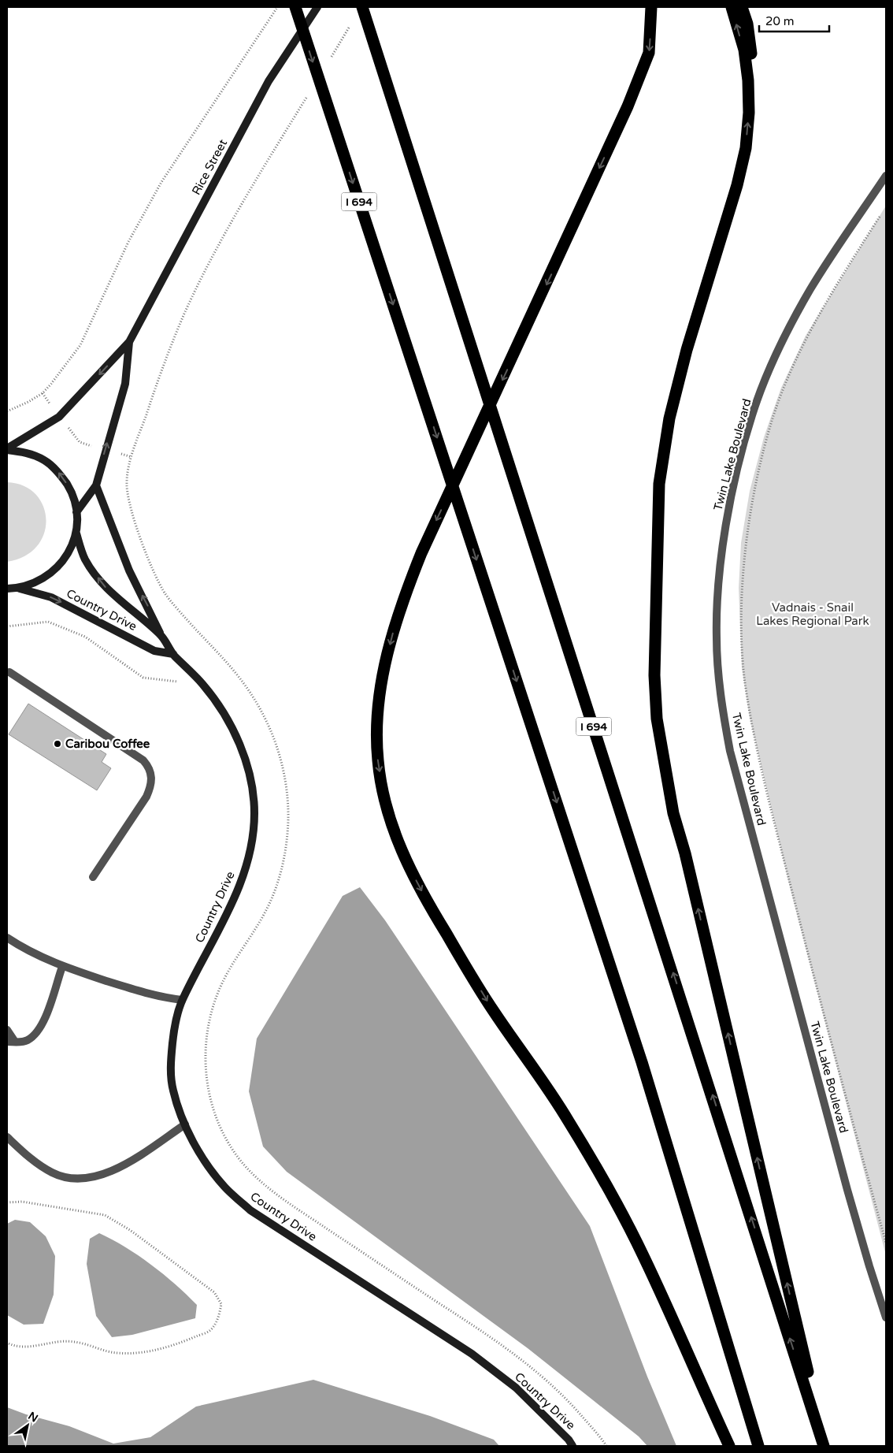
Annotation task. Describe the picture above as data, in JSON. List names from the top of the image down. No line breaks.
{"streets":{"highway":["I 694"],"street":["Rice Street","Twin Lake Boulevard","Country Drive"]},"parks":["Vadnais - Snail Lakes Regional Park"],"places":["Caribou Coffee"],"scale_bar":"20 m","north":"top right"}
